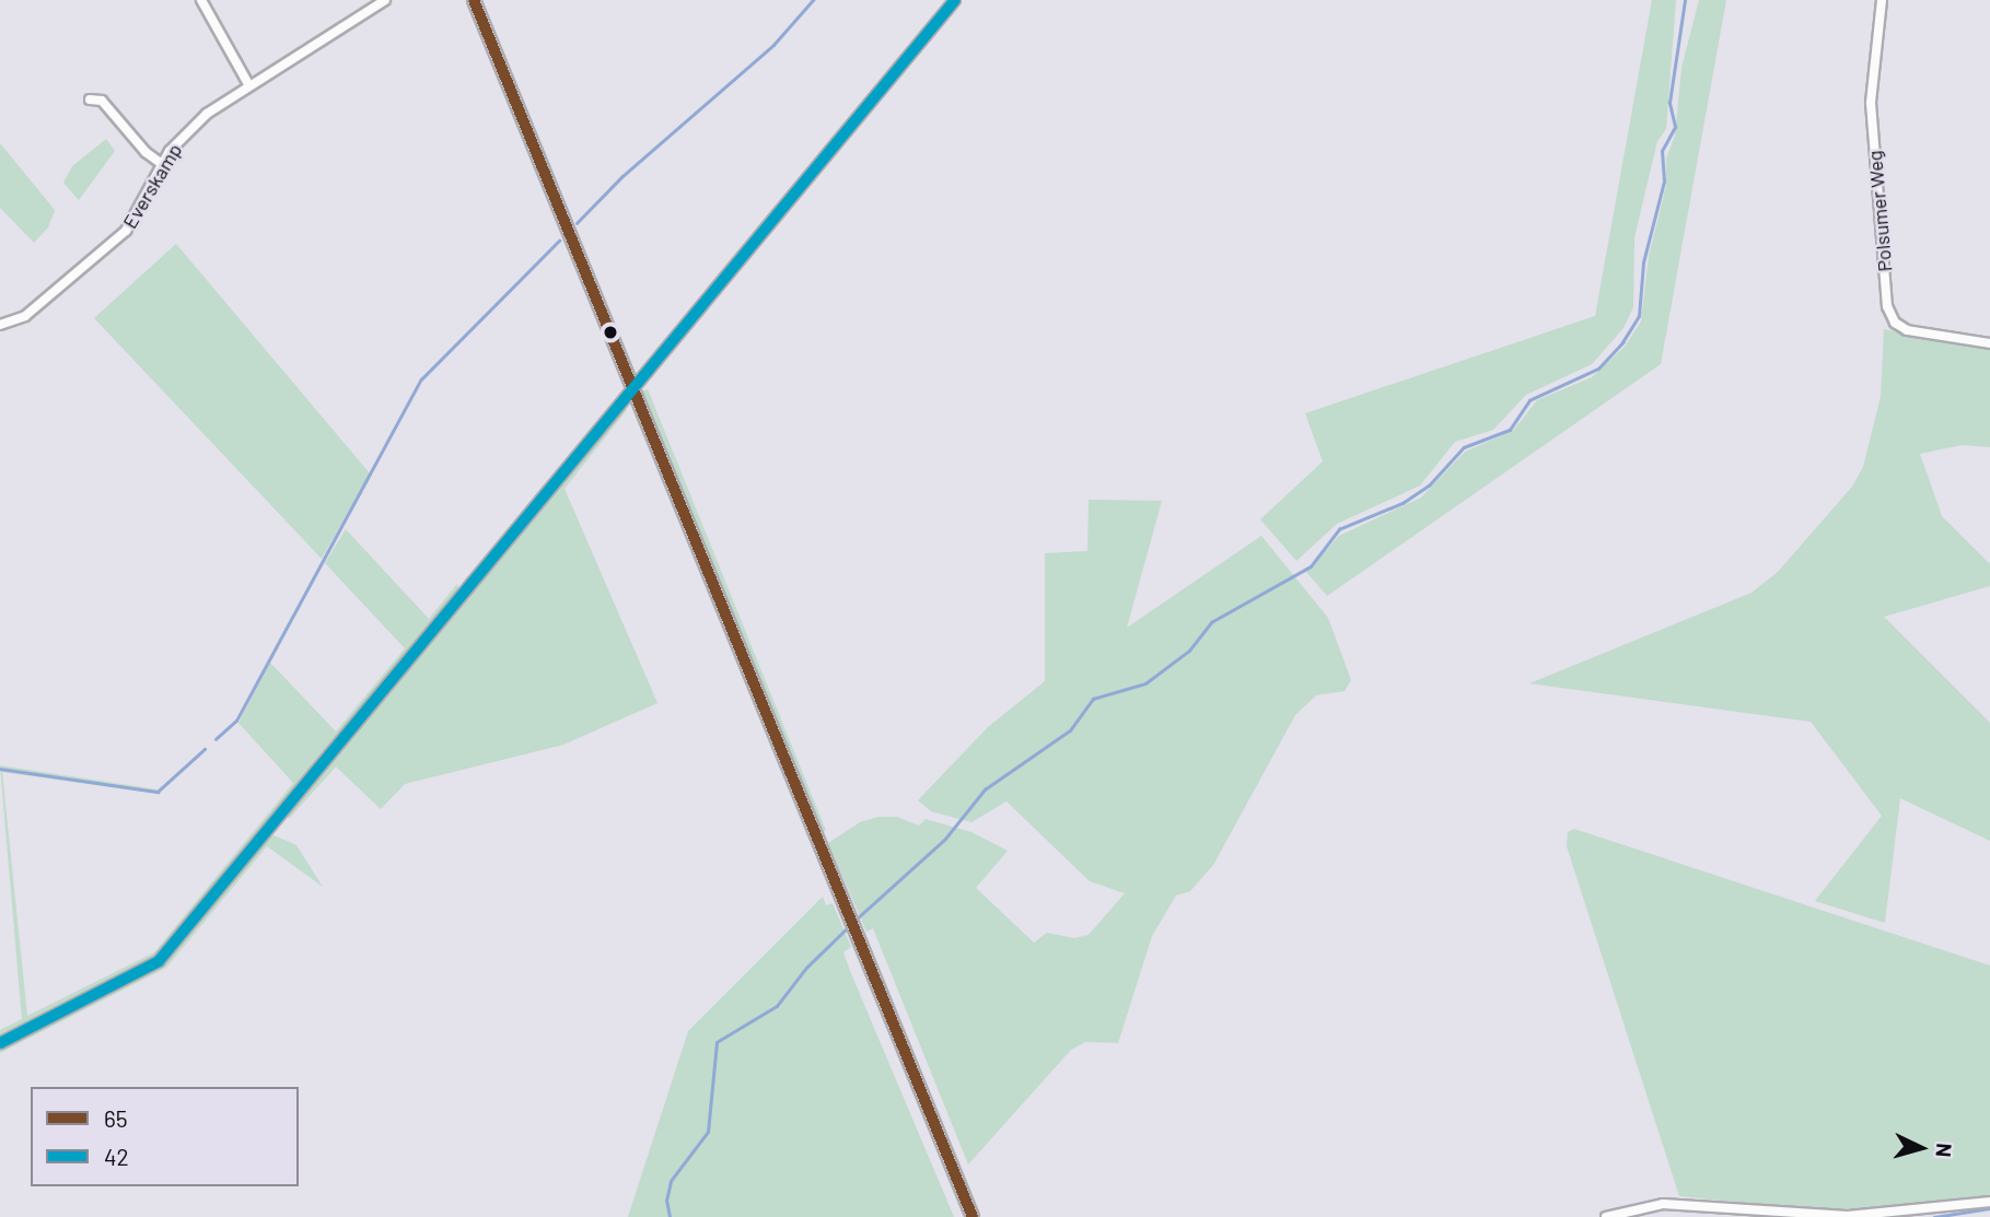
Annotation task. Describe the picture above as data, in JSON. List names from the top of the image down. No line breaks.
{"streets":{"street":["Everskamp","Polsumer Weg"]},"lines":["transit line 65","transit line 42"],"legend":["65","42"],"north":"right"}
